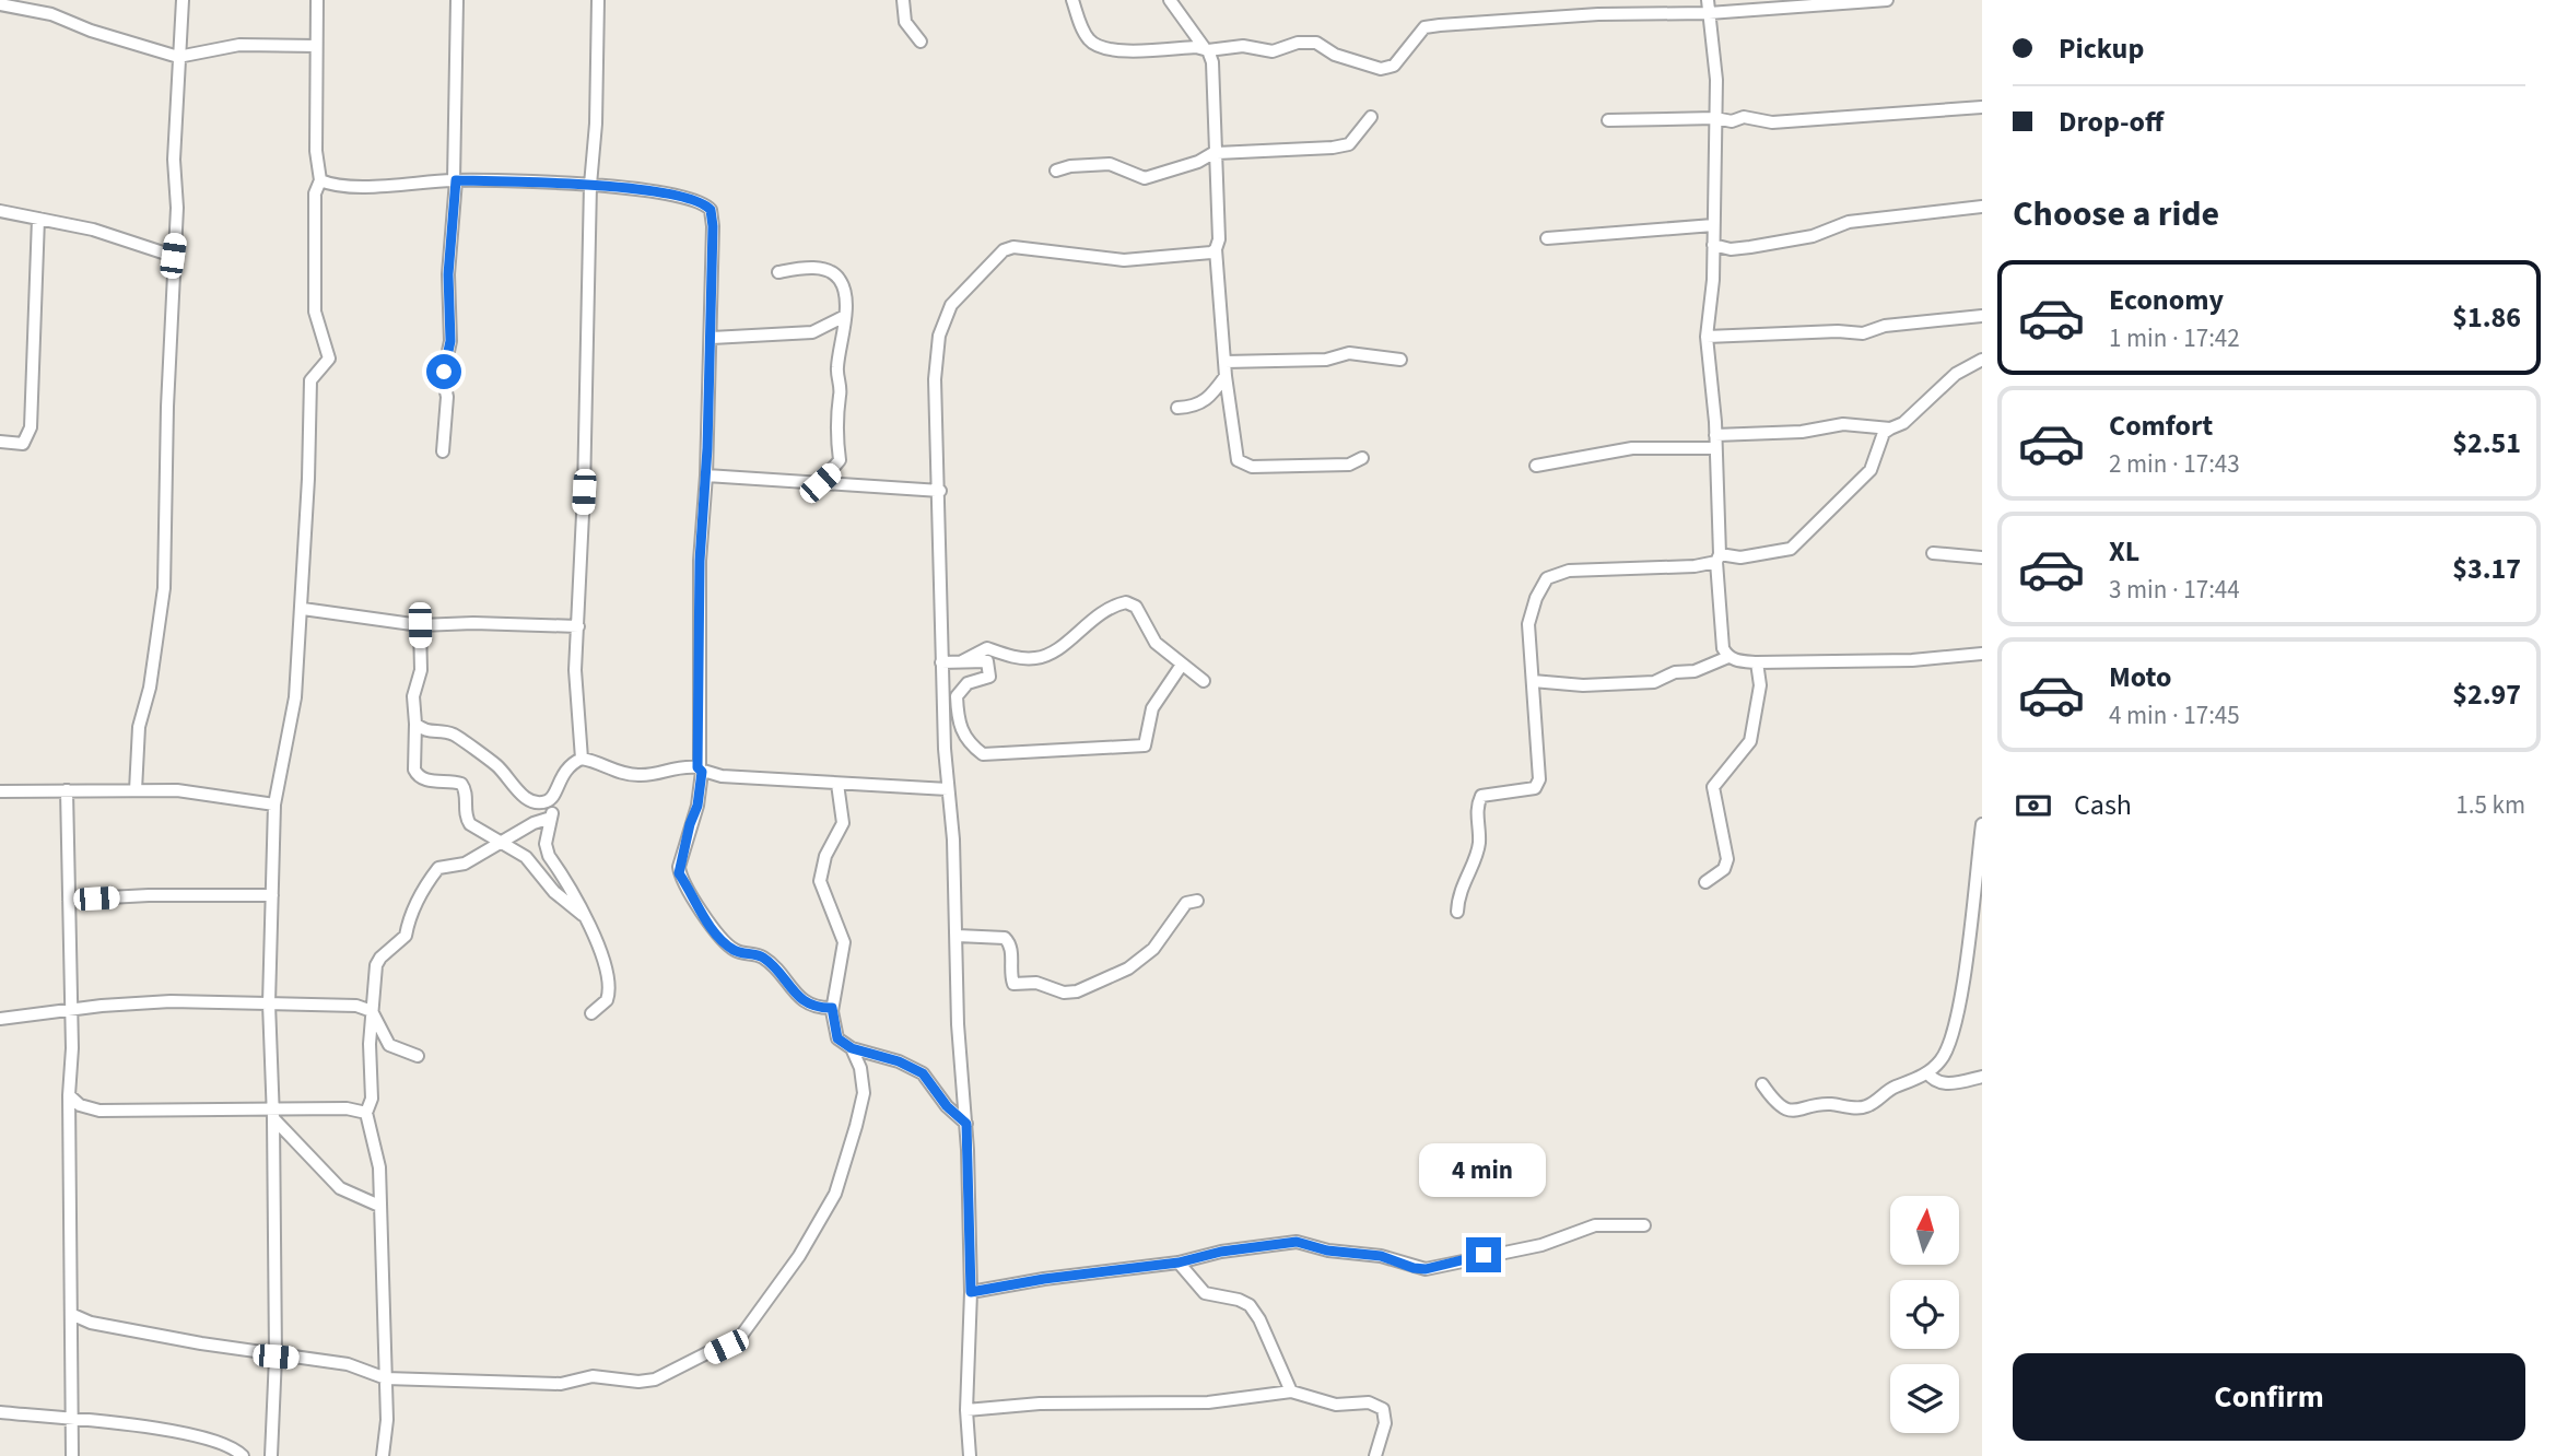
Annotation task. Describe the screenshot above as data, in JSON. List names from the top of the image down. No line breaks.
{"north":"top","page":{"banner":["Pickup","Drop-off"],"heading":"Choose a ride","list":[{"name":"Economy","note":"1 min · 17:42","value":"$1.86"},{"name":"Comfort","note":"2 min · 17:43","value":"$2.51"},{"name":"XL","note":"3 min · 17:44","value":"$3.17"},{"name":"Moto","note":"4 min · 17:45","value":"$2.97"}],"pay":["Cash","1.5 km"],"bubble":"4 min","buttons":"Confirm"}}
